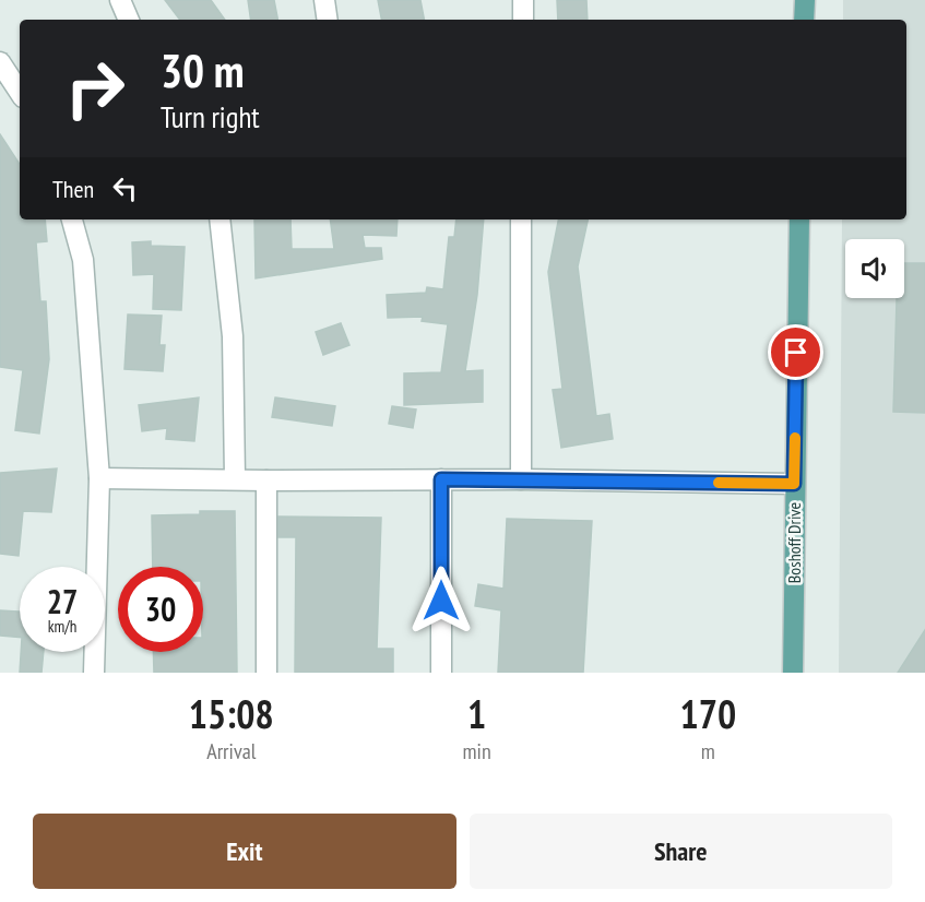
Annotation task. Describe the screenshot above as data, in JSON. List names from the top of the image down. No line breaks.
{"streets":{"main road":["Boshoff Drive"]},"page":{"turn":["30 m","Turn right"],"then":"Then","speed":"27 km/h","limit":"30","eta":["15:08","Arrival","1","min","170","m"],"buttons":["Exit","Share"]}}
